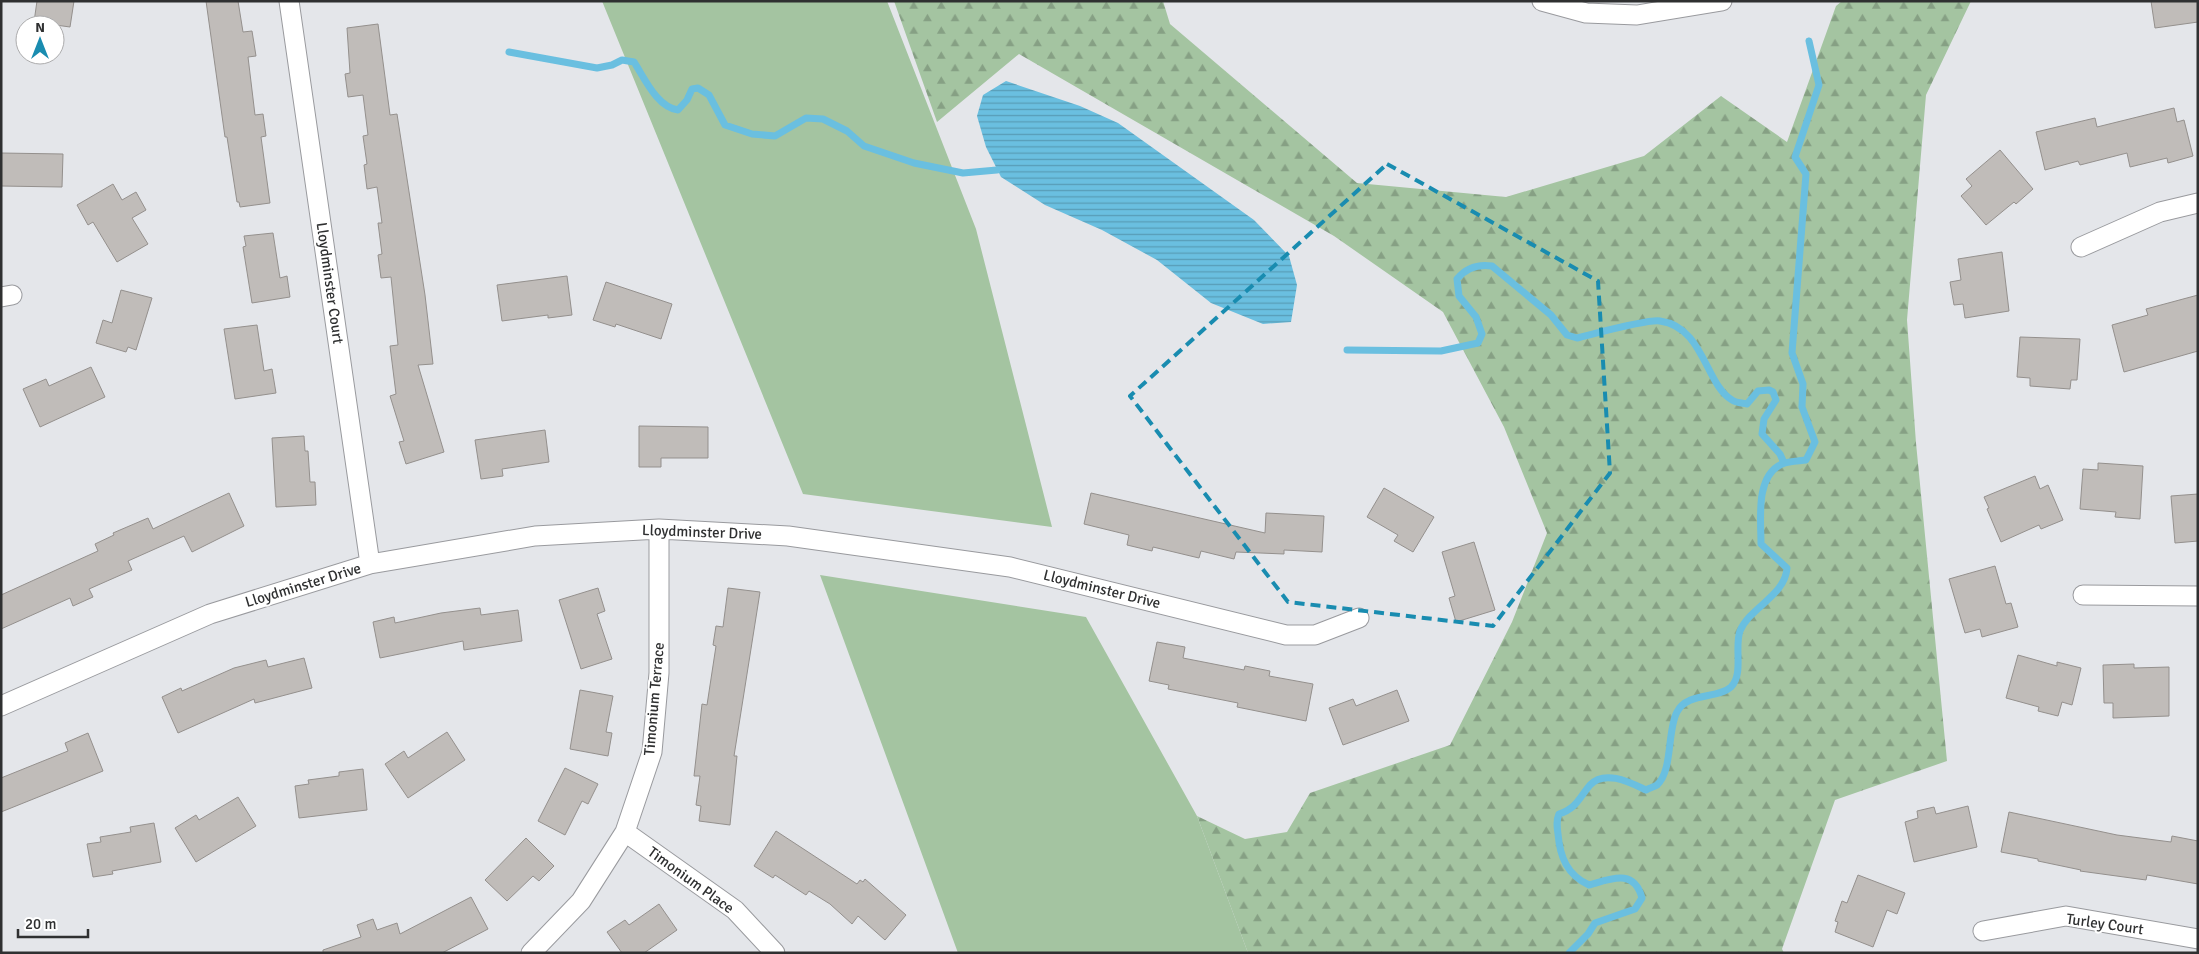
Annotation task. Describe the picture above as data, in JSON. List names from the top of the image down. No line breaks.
{"streets":{"street":["Lloydminster Court","Lloydminster Drive","Timonium Terrace","Timonium Place","Turley Court"]},"crossings":[["Lloydminster Court","Lloydminster Drive"],["Lloydminster Drive","Timonium Terrace"],["Timonium Terrace","Timonium Place"]],"scale_bar":"20 m","north":"top"}
